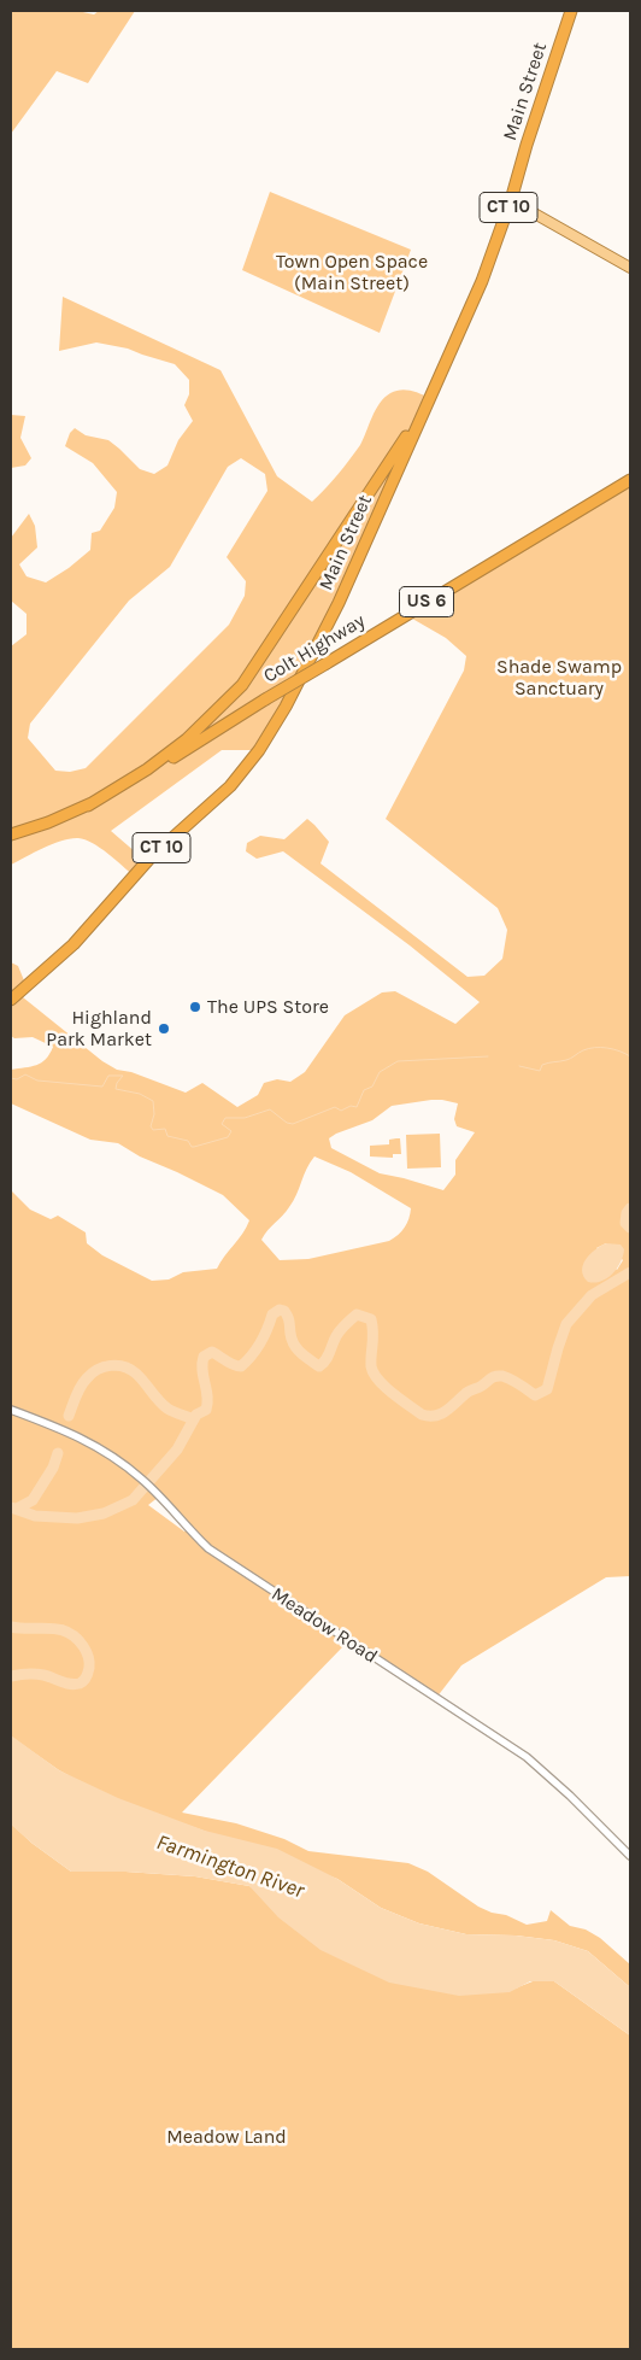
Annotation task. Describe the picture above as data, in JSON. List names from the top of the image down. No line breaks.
{"streets":{"highway":["Main Street","CT 10","US 6","Colt Highway"],"street":["Meadow Road"]},"water":["Farmington River"],"parks":["Town Open Space (Main Street)","Shade Swamp Sanctuary","Meadow Land"],"places":["The UPS Store","Highland Park Market"]}
